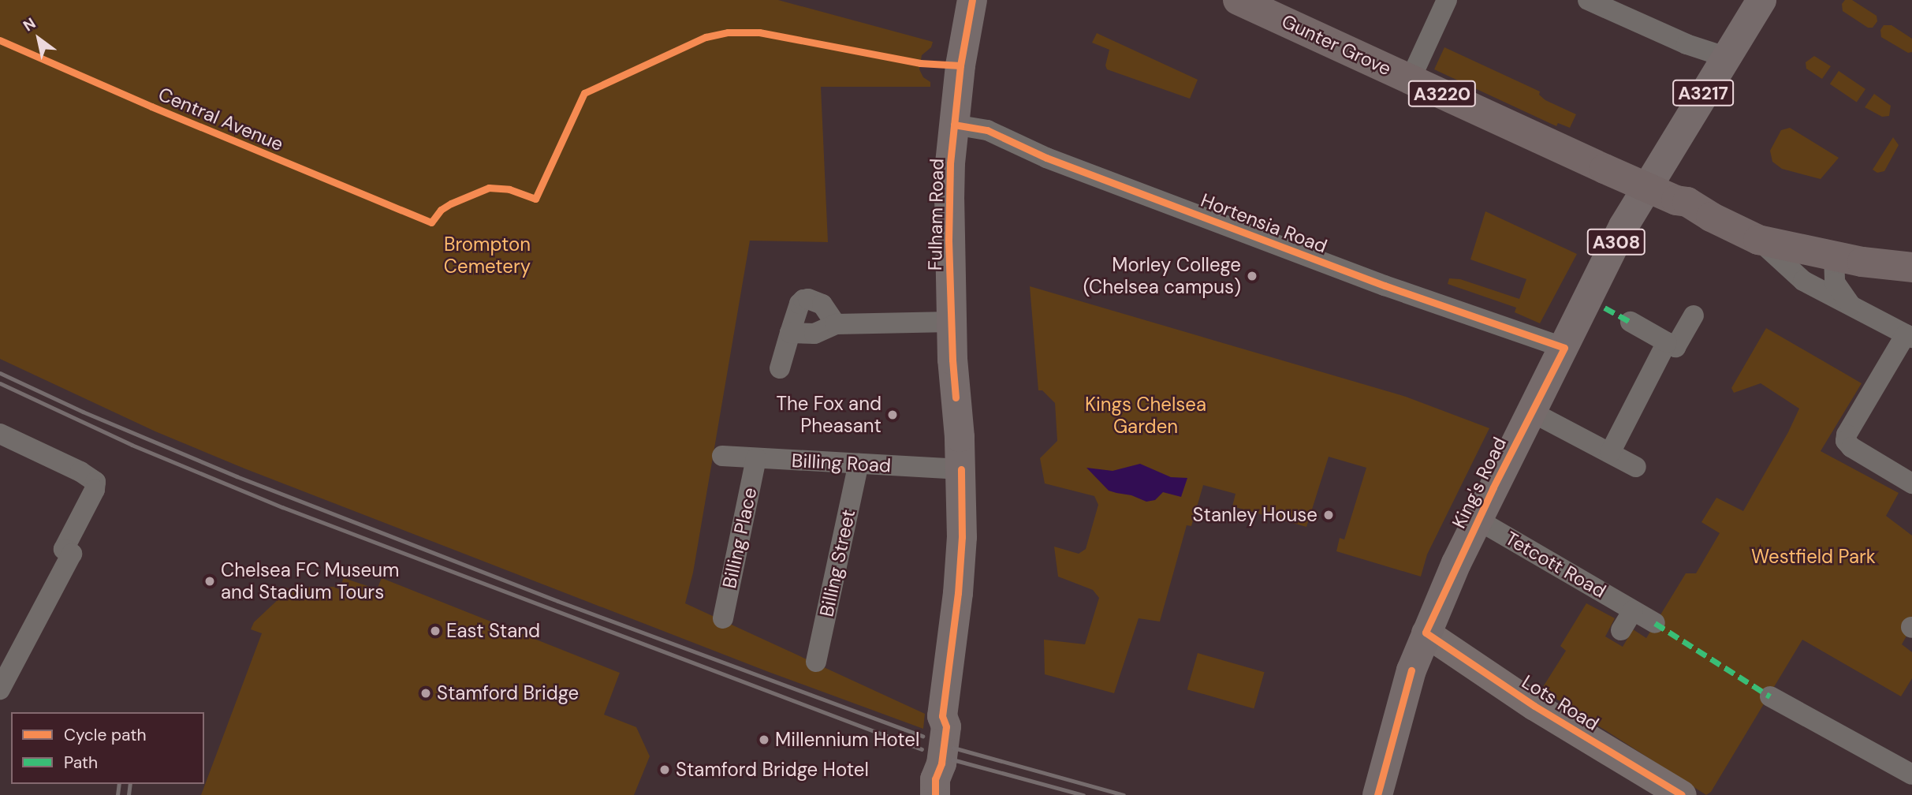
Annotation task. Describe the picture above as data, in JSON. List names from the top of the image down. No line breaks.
{"streets":{"highway":["Gunter Grove","A3220"],"main road":["A3217","Fulham Road","A308","King's Road"],"street":["Hortensia Road","Billing Road","Billing Place","Billing Street","Tetcott Road","Lots Road"],"cycle path":["Central Avenue"]},"crossings":[["Gunter Grove","A3220"],["Gunter Grove","King's Road"],["A3220","King's Road"],["Fulham Road","Hortensia Road"],["Fulham Road","Billing Road"],["Hortensia Road","King's Road"],["Billing Road","Billing Place"],["Billing Road","Billing Street"],["King's Road","Tetcott Road"],["King's Road","Lots Road"]],"parks":["Brompton Cemetery","Kings Chelsea Garden","Westfield Park"],"places":["Morley College (Chelsea campus)","The Fox and Pheasant","Stanley House","Chelsea FC Museum and Stadium Tours","East Stand","Stamford Bridge","Millennium Hotel","Stamford Bridge Hotel"],"legend":["Cycle path","Path"],"north":"top left"}
